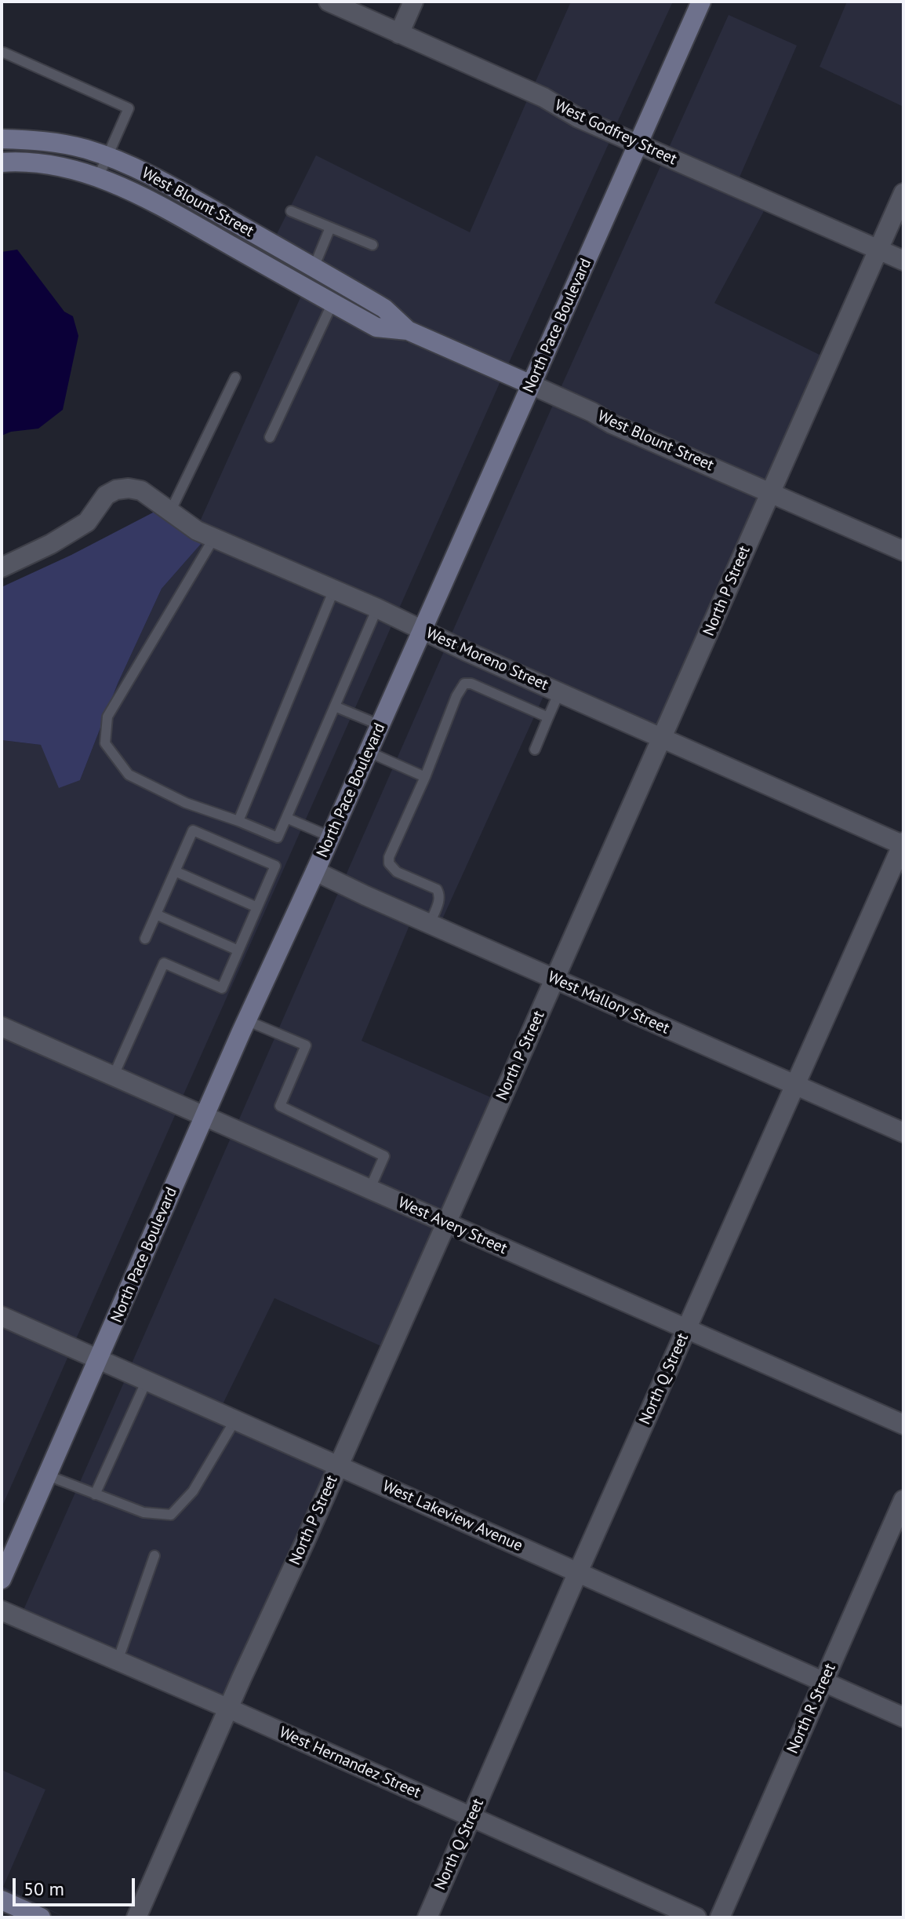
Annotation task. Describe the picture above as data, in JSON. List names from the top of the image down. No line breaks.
{"streets":{"main road":["West Blount Street","North Pace Boulevard"],"street":["West Godfrey Street","North P Street","West Moreno Street","West Mallory Street","West Avery Street","North Q Street","West Lakeview Avenue","North R Street","West Hernandez Street"]},"crossings":[["West Godfrey Street","North Pace Boulevard"],["West Godfrey Street","North P Street"],["West Blount Street","North Pace Boulevard"],["West Blount Street","North P Street"],["North Pace Boulevard","West Moreno Street"],["North Pace Boulevard","West Mallory Street"],["North Pace Boulevard","West Avery Street"],["North Pace Boulevard","West Lakeview Avenue"],["North P Street","West Moreno Street"],["North P Street","West Mallory Street"],["North P Street","West Avery Street"],["North P Street","West Lakeview Avenue"],["North P Street","West Hernandez Street"],["West Moreno Street","North Q Street"],["West Mallory Street","North Q Street"],["West Avery Street","North Q Street"],["North Q Street","West Lakeview Avenue"],["North Q Street","West Hernandez Street"],["West Lakeview Avenue","North R Street"]],"scale_bar":"50 m"}
